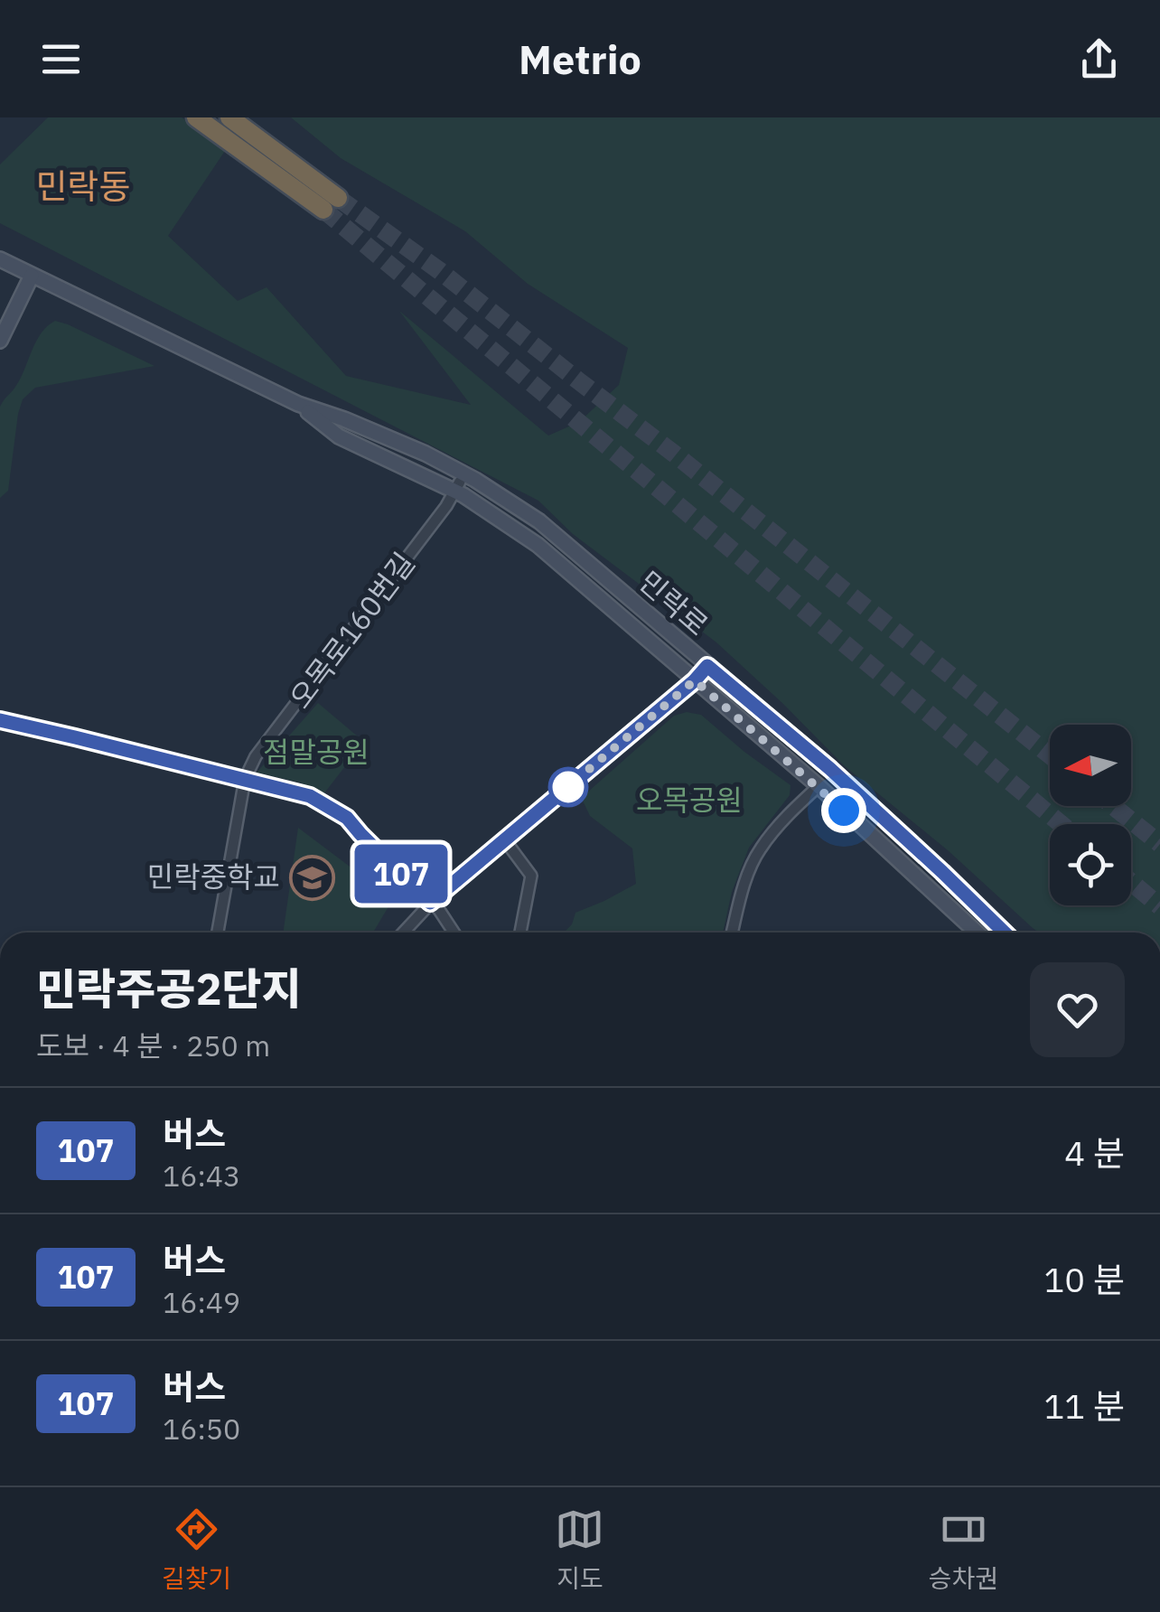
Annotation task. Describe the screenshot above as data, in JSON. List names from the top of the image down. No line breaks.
{"streets":{"main road":["민락로"],"street":["오목로160번길"]},"districts":["민락동"],"parks":["점말공원","오목공원"],"places":{"school or university":["민락중학교"]},"lines":["bus line 107"],"north":"left","page":{"header":"Metrio","on_map":"107","heading":["민락주공2단지","도보 · 4 분 · 250 m"],"list":[{"mark":"107","name":"버스","note":"16:43","value":"4 분"},{"mark":"107","name":"버스","note":"16:49","value":"10 분"},{"mark":"107","name":"버스","note":"16:50","value":"11 분"}],"tabs":["길찾기","지도","승차권"]}}
